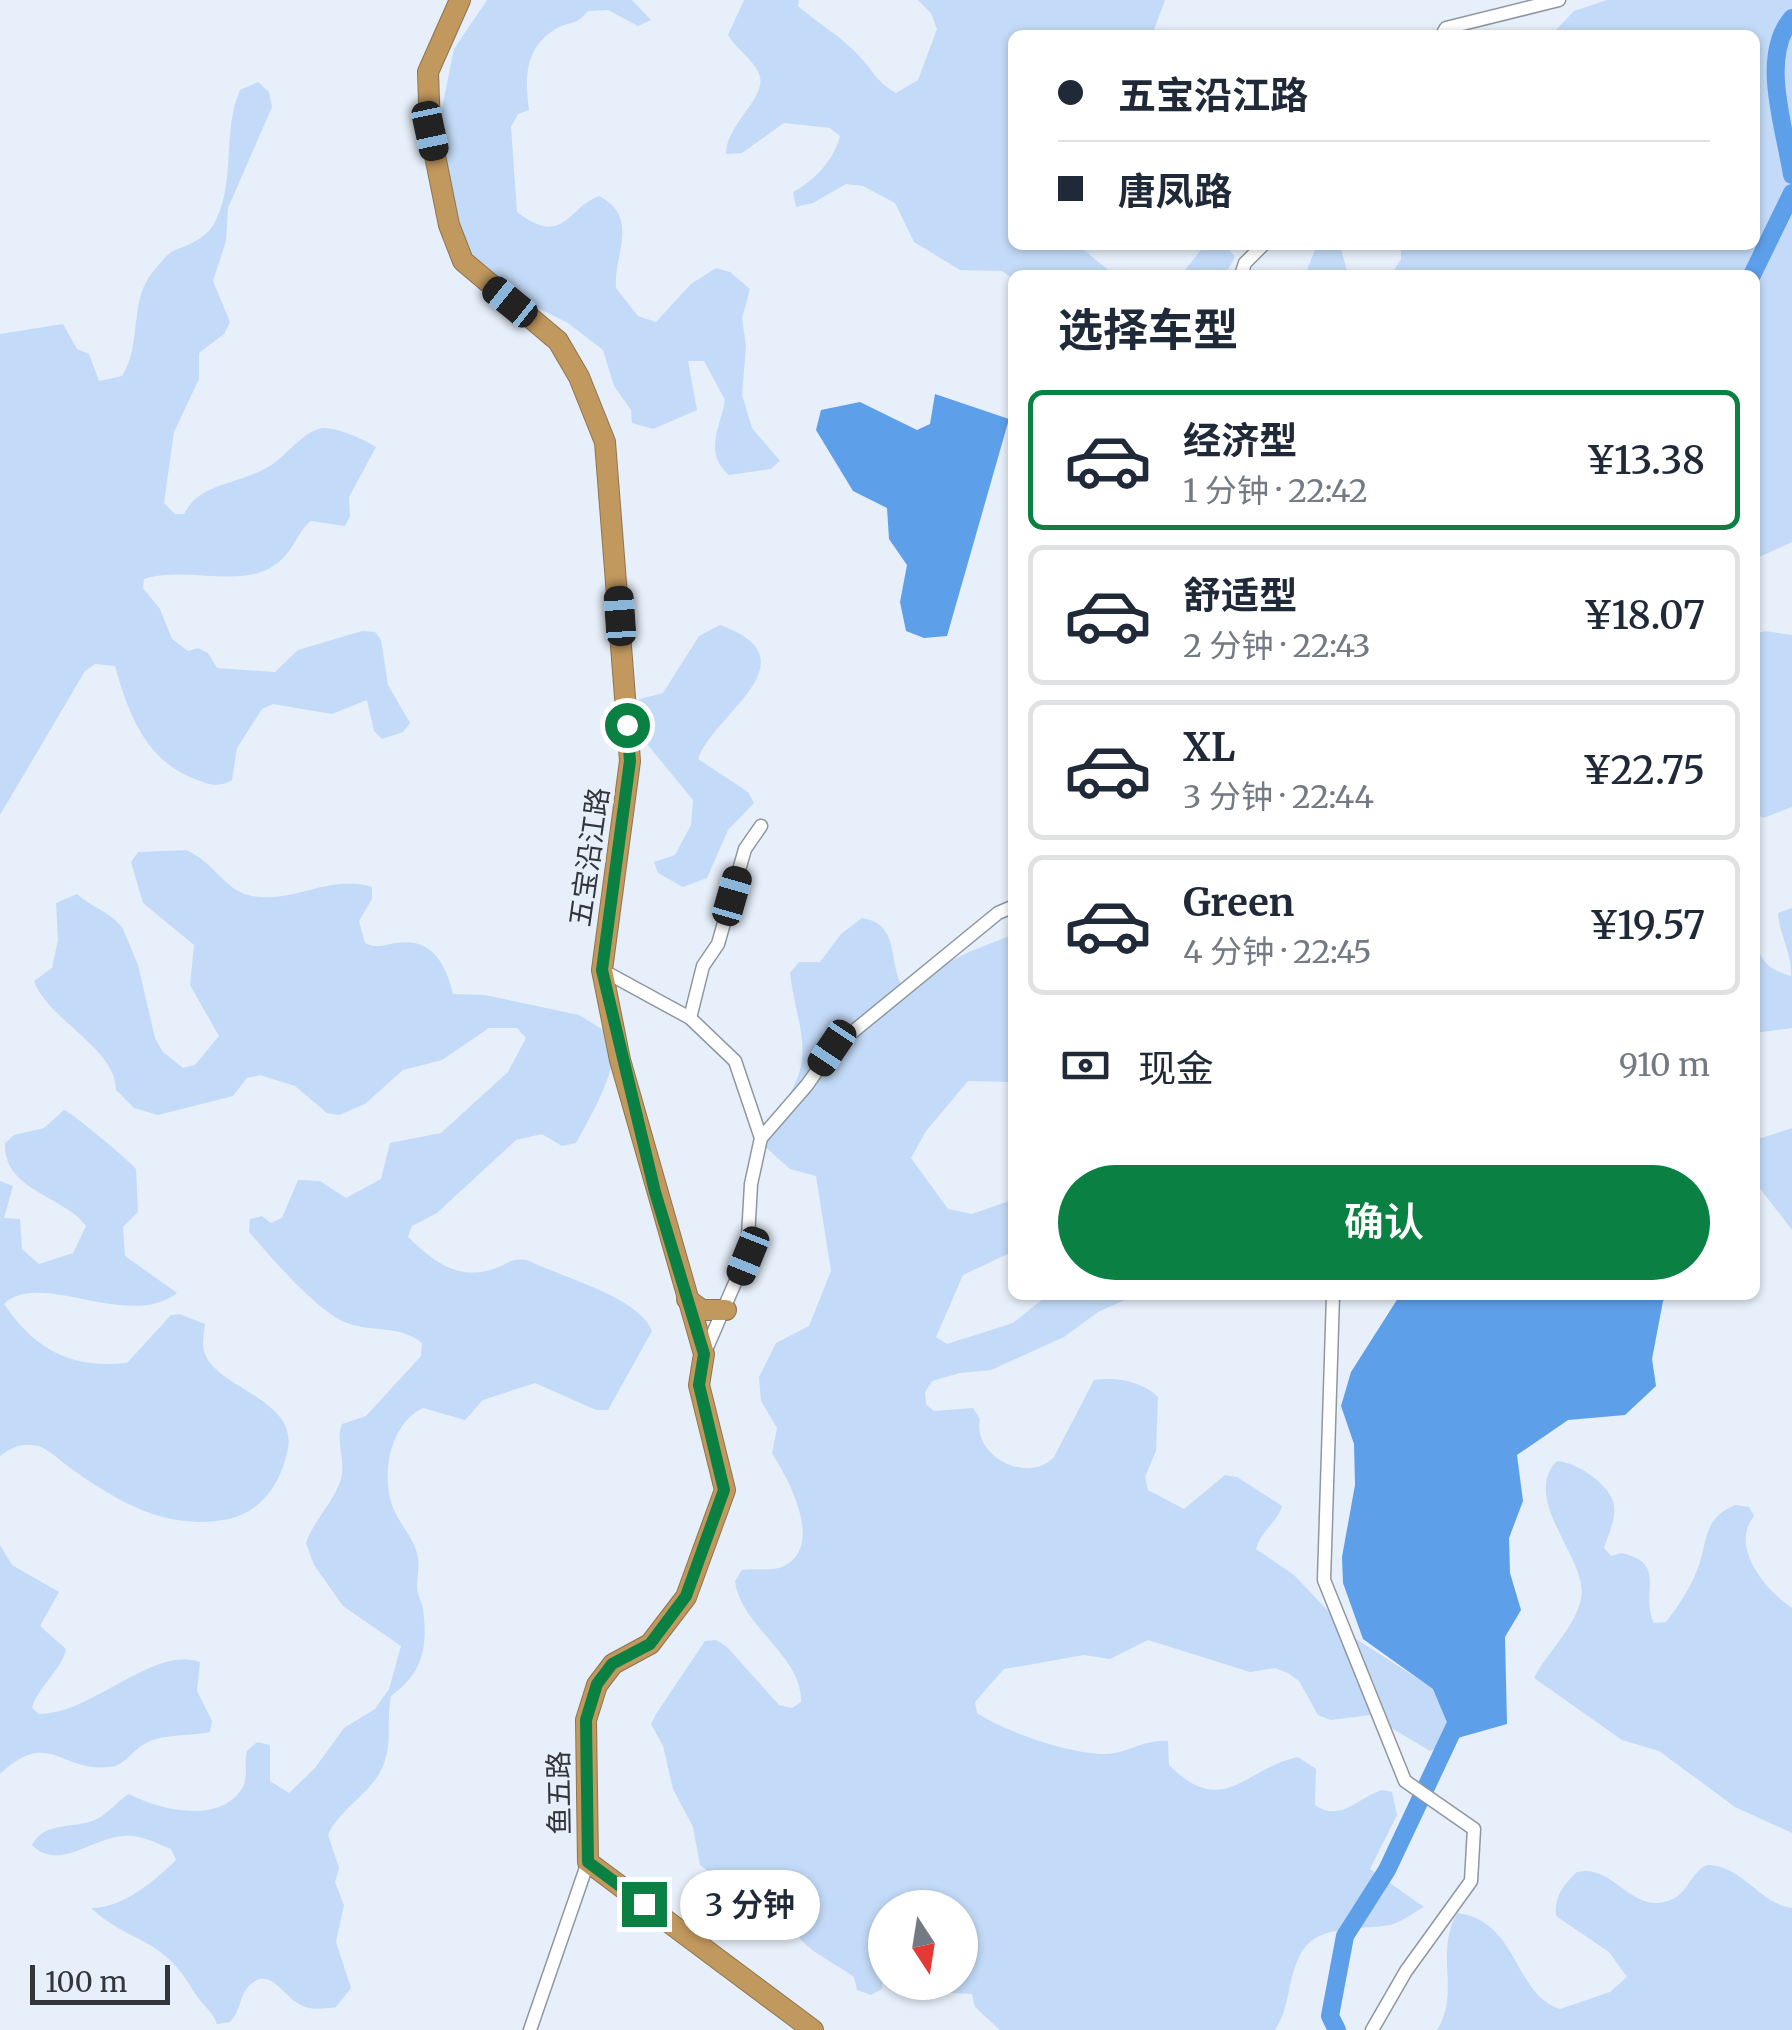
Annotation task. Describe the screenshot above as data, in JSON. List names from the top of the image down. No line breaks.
{"streets":{"highway":["五宝沿江路","鱼五路"]},"crossings":[["五宝沿江路","鱼五路"]],"scale_bar":"100 m","north":"bottom","page":{"banner":["五宝沿江路","唐凤路"],"heading":"选择车型","list":[{"name":"经济型","note":"1 分钟 · 22:42","value":"¥13.38"},{"name":"舒适型","note":"2 分钟 · 22:43","value":"¥18.07"},{"name":"XL","note":"3 分钟 · 22:44","value":"¥22.75"},{"name":"Green","note":"4 分钟 · 22:45","value":"¥19.57"}],"pay":["现金","910 m"],"buttons":"确认","bubble":"3 分钟","scale":"100 m"}}
